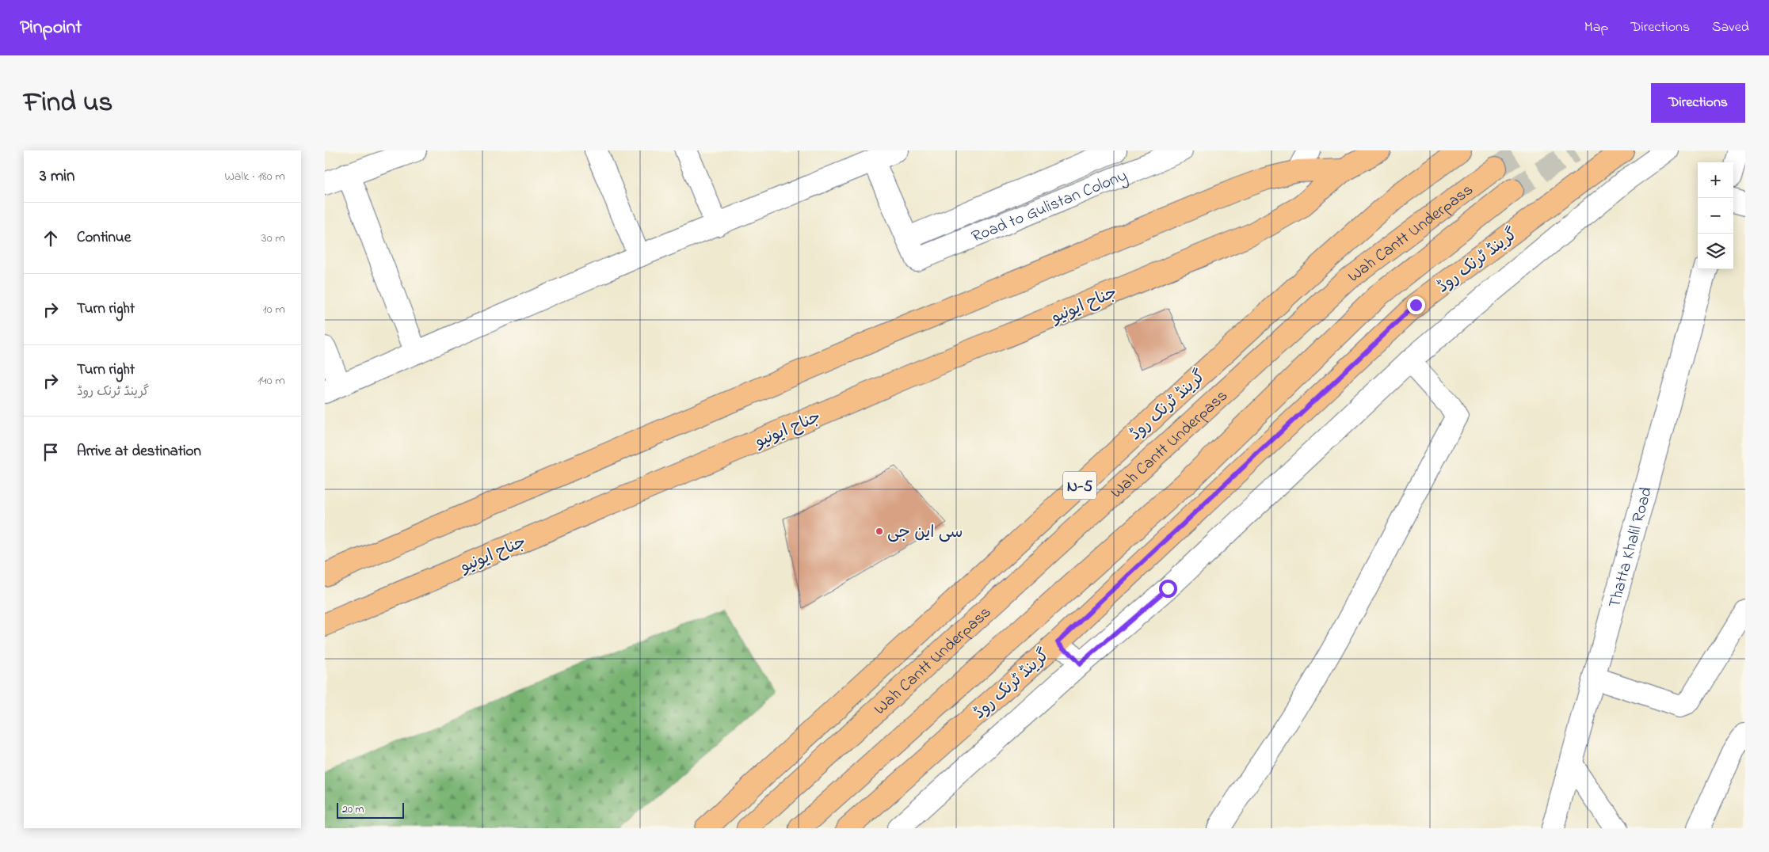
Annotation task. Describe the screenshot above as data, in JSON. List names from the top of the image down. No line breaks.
{"streets":{"main road":["Wah Cantt Underpass","گرینڈ ٹرنک روڈ","جناح ایونیو","N-5"],"street":["Road to Gulistan Colony","Thatta Khalil Road"]},"places":["سی این جی"],"scale_bar":"20 m","page":{"header":"Pinpoint","nav":["Map","Directions","Saved"],"title":"Find us","buttons":"Directions","heading":["3 min","Walk · 180 m"],"map_buttons":["+","−"],"list":[["Continue","30 m"],["Turn right","10 m"],["Turn right","گرینڈ ٹرنک روڈ","140 m"],"Arrive at destination"],"scale":"20 m"}}
